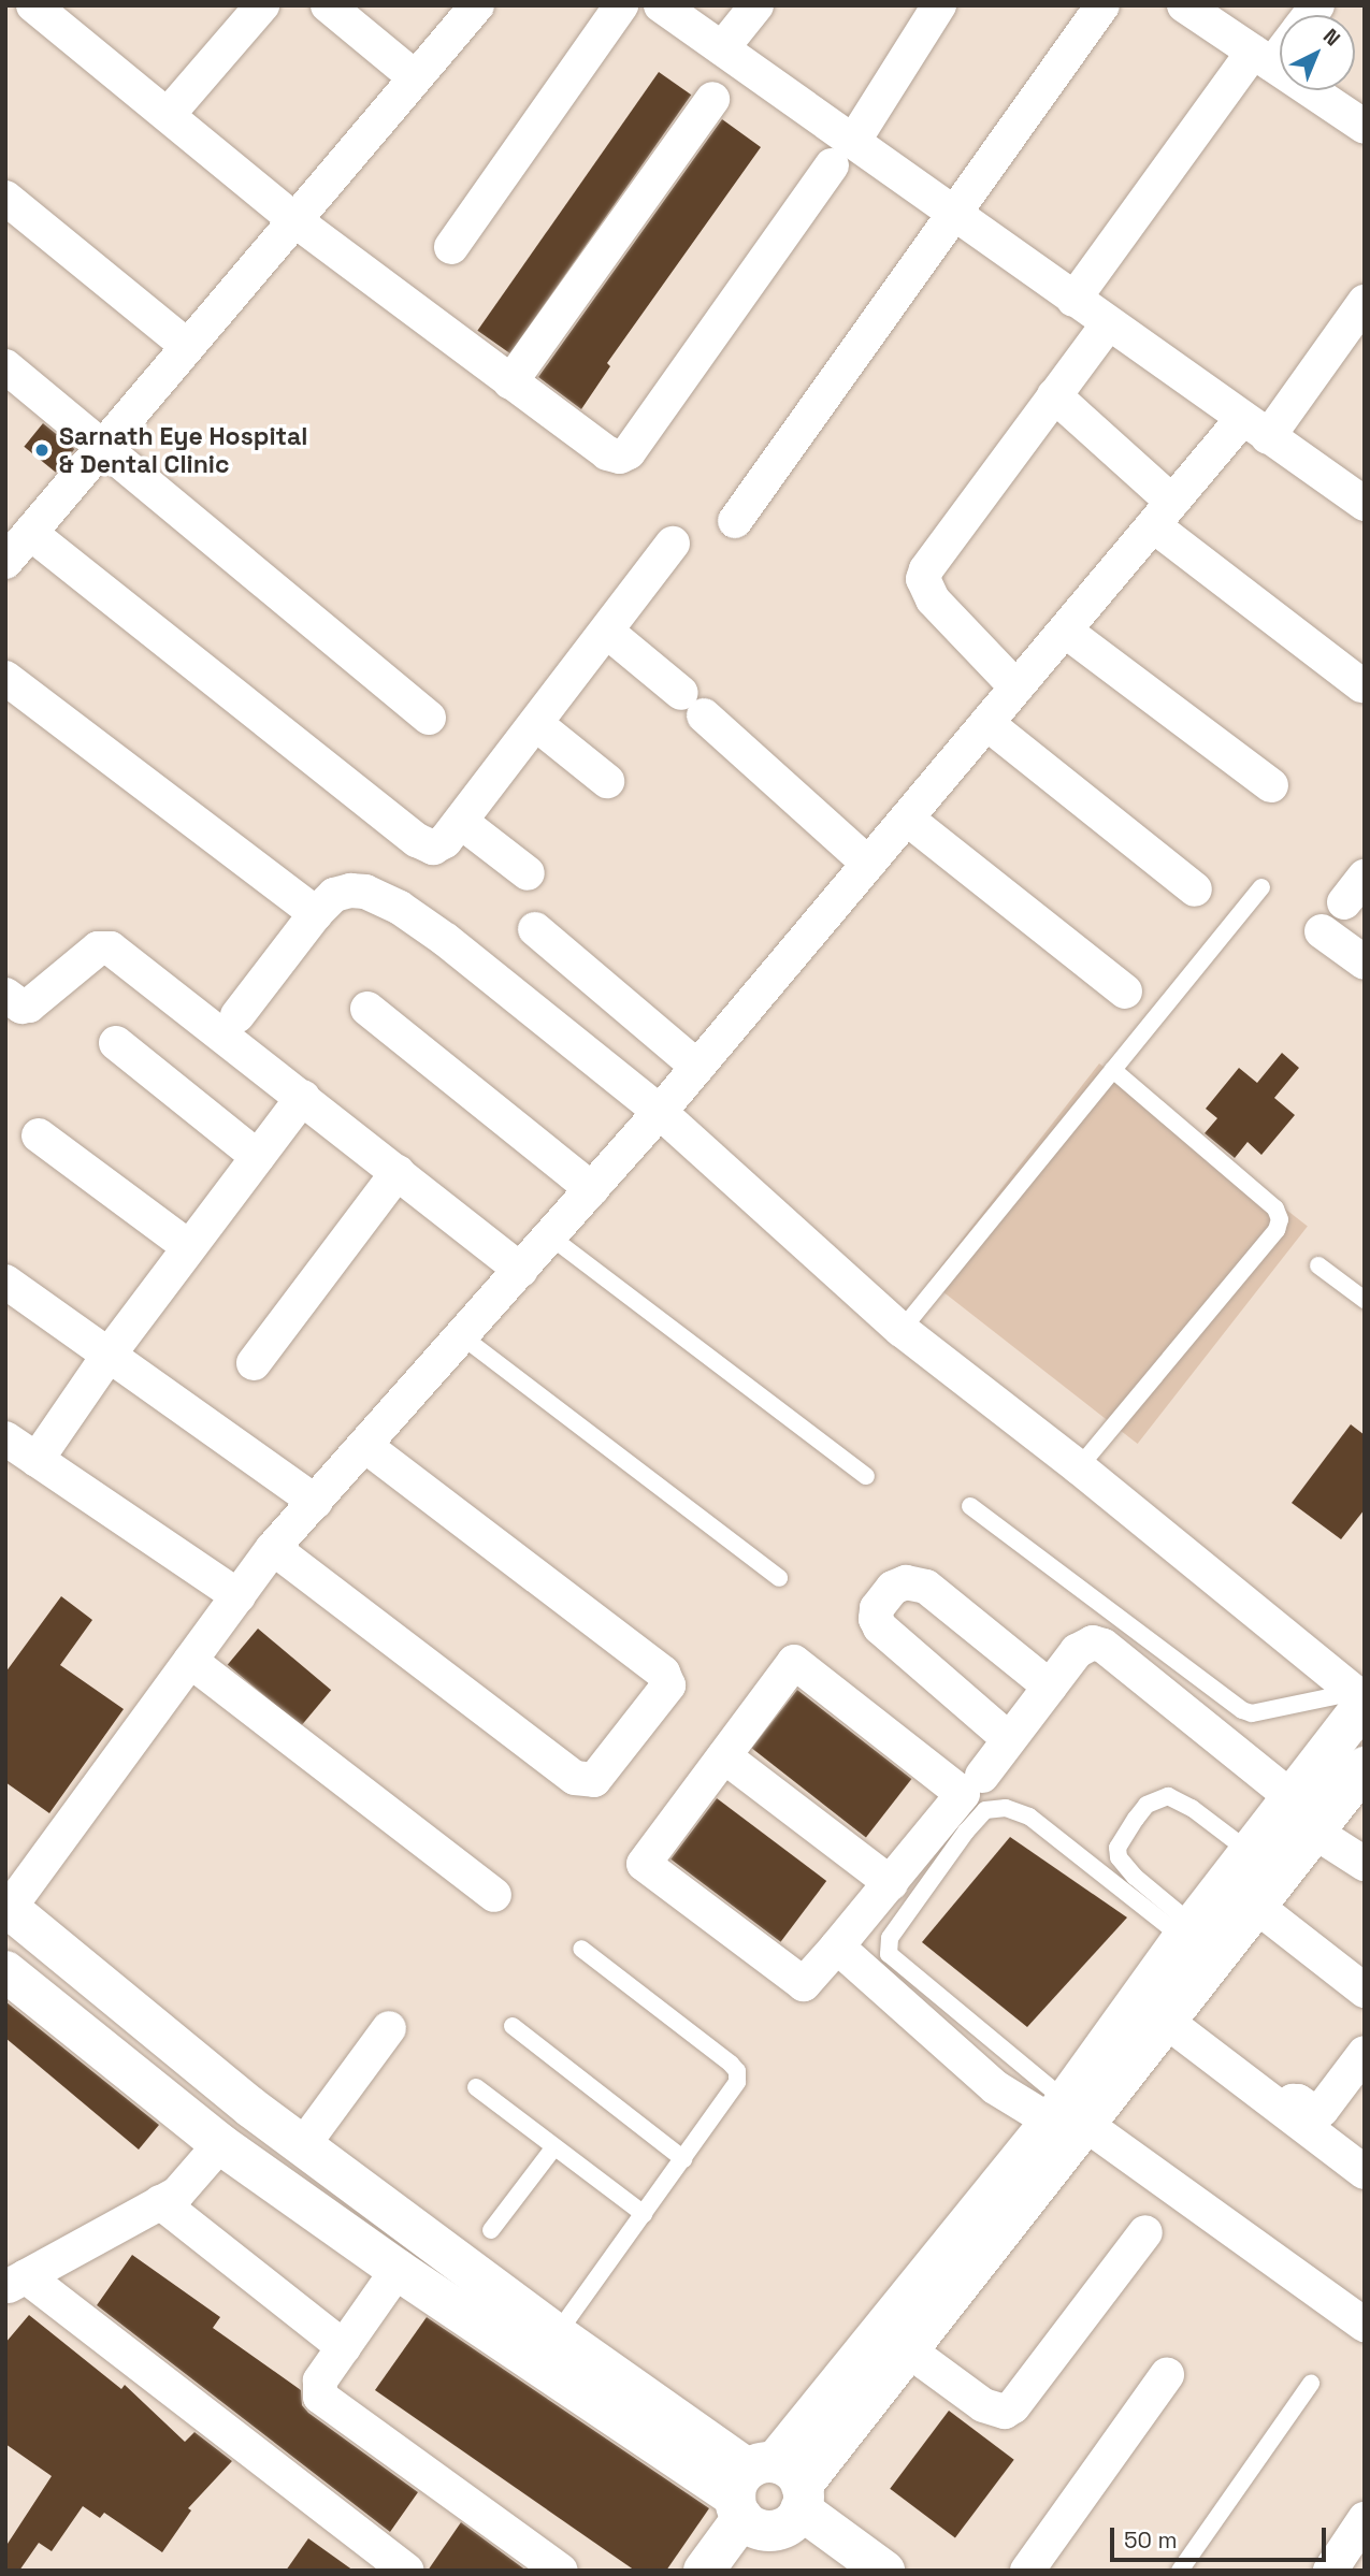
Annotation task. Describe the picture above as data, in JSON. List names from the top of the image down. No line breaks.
{"places":["Sarnath Eye Hospital & Dental Clinic"],"scale_bar":"50 m","north":"top right"}
